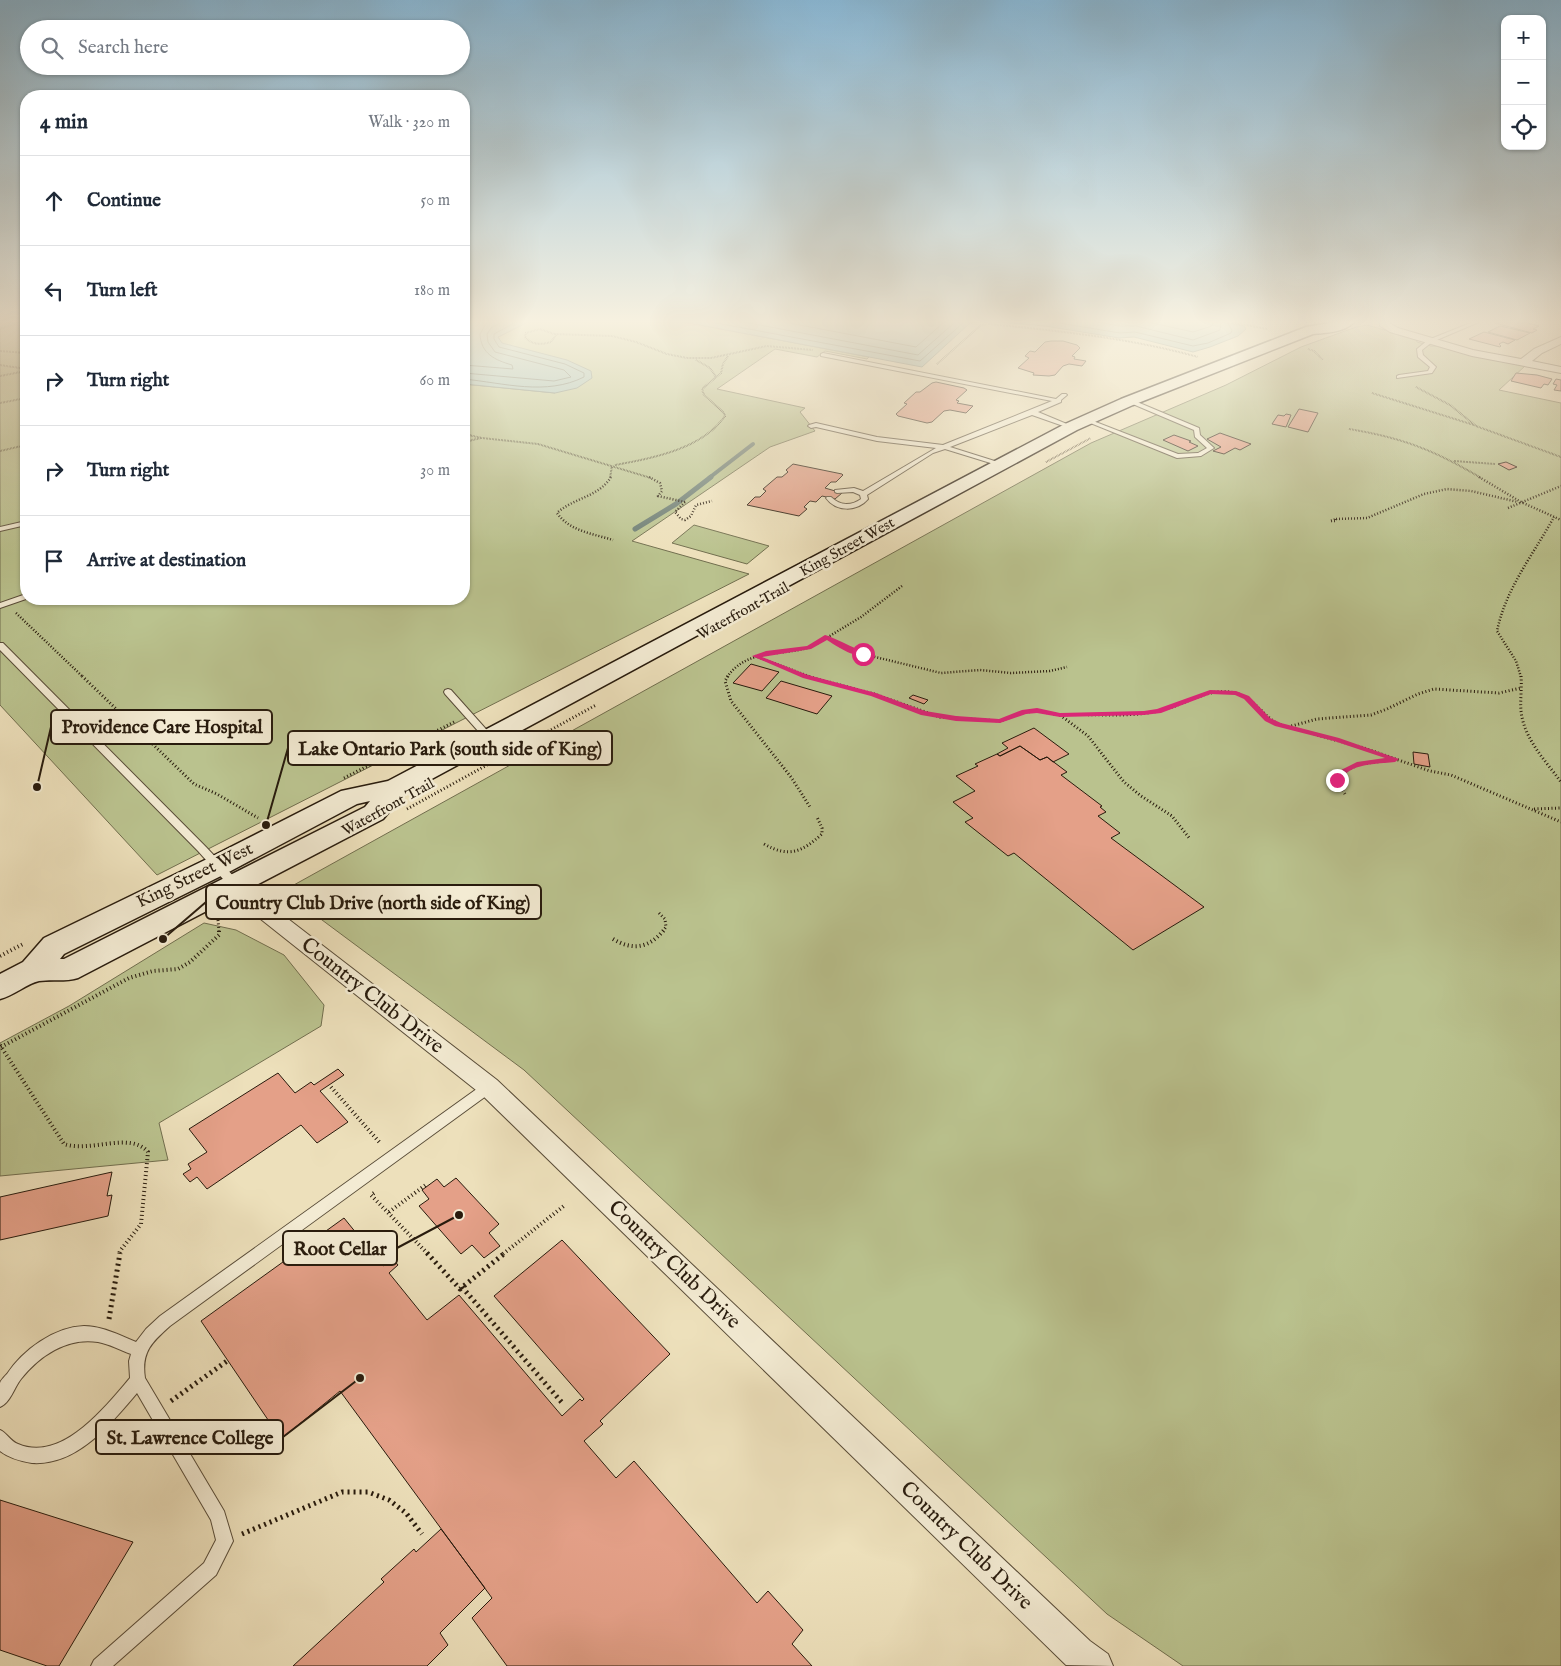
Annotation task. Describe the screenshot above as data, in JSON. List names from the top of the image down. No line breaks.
{"streets":{"main road":["King Street West"],"street":["Country Club Drive"],"path":["Waterfront Trail"]},"crossings":[["King Street West","Waterfront Trail"],["King Street West","Country Club Drive"]],"places":["Providence Care Hospital","Lake Ontario Park (south side of King)","Country Club Drive (north side of King)","Root Cellar","St. Lawrence College"],"page":{"map_buttons":["+","−"],"search":"Search here","heading":["4 min","Walk · 320 m"],"list":[["Continue","50 m"],["Turn left","180 m"],["Turn right","60 m"],["Turn right","30 m"],"Arrive at destination"]}}
